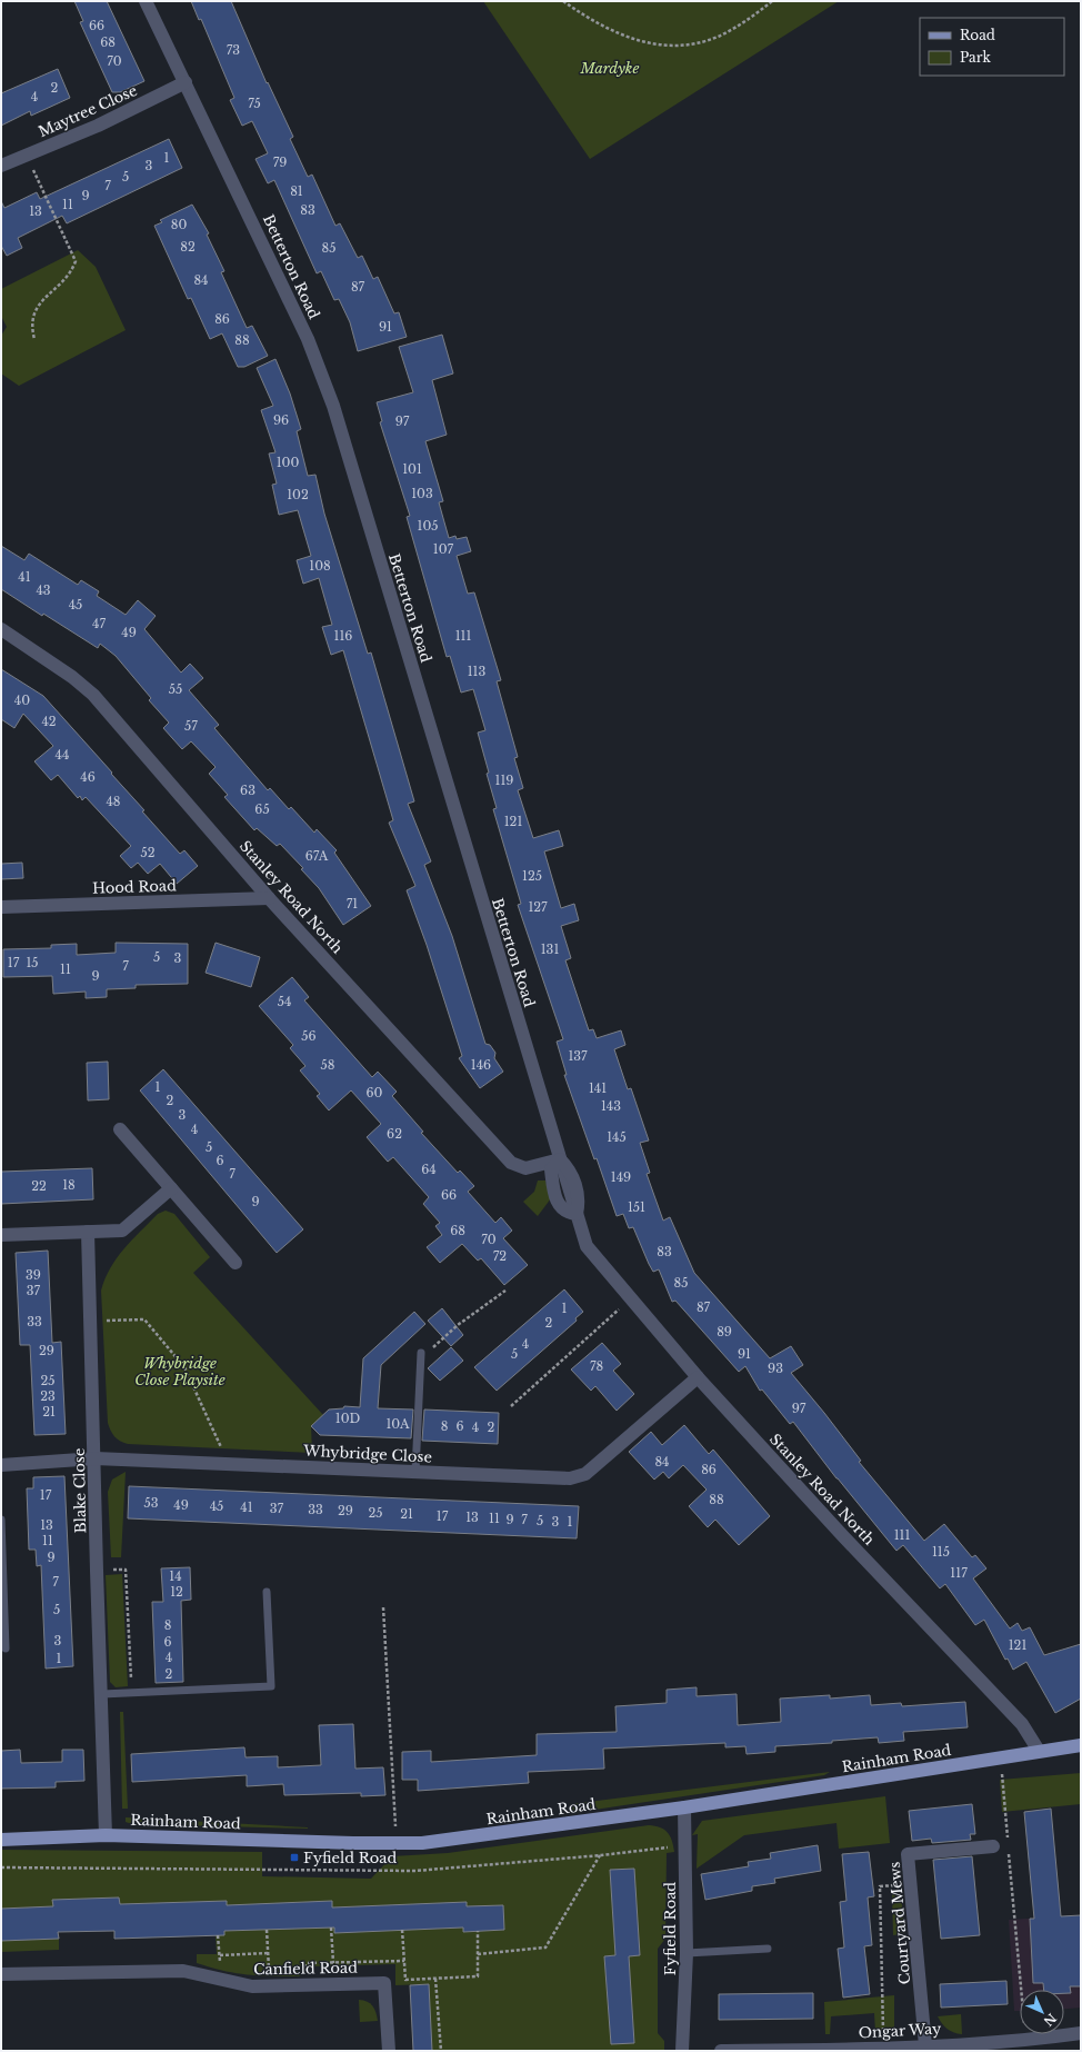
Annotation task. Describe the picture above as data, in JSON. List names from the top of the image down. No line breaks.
{"streets":{"main road":["Rainham Road"],"street":["Maytree Close","Betterton Road","Hood Road","Stanley Road North","Whybridge Close","Blake Close","Courtyard Mews","Fyfield Road","Canfield Road","Ongar Way"]},"crossings":[["Maytree Close","Betterton Road"],["Betterton Road","Stanley Road North"],["Hood Road","Stanley Road North"],["Stanley Road North","Whybridge Close"],["Stanley Road North","Rainham Road"],["Whybridge Close","Blake Close"],["Blake Close","Rainham Road"],["Rainham Road","Fyfield Road"],["Courtyard Mews","Ongar Way"]],"parks":["Mardyke","Whybridge Close Playsite"],"places":{"transit":["Fyfield Road"]},"house_numbers":["66","68","73","70","2","4","75","1","79","3","5","7","81","9","11","83","13","80","82","85","84","87","86","91","88","96","97","100","101","103","102","105","107","108","41","43","45","47","49","116","111","113","55","40","42","57","44","46","119","63","48","65","121","52","67A","125","71","127","131","5","3","17","15","7","11","9","54","56","137","58","146","1","141","60","2","143","3","4","62","145","5","6","64","7","149","18","22","66","9","151","68","70","83","72","39","85","37","87","1","33","2","89","4","29","5","91","78","93","25","23","97","21","10D","10A","8","6","4","2","84","86","17","88","53","49","45","41","37","33","29","25","21","17","13","11","9","7","5","3","1","13","111","11","115","9","117","14","7","12","5","8","3","6","121","4","1","2"],"legend":["Road","Park"],"north":"bottom right"}
